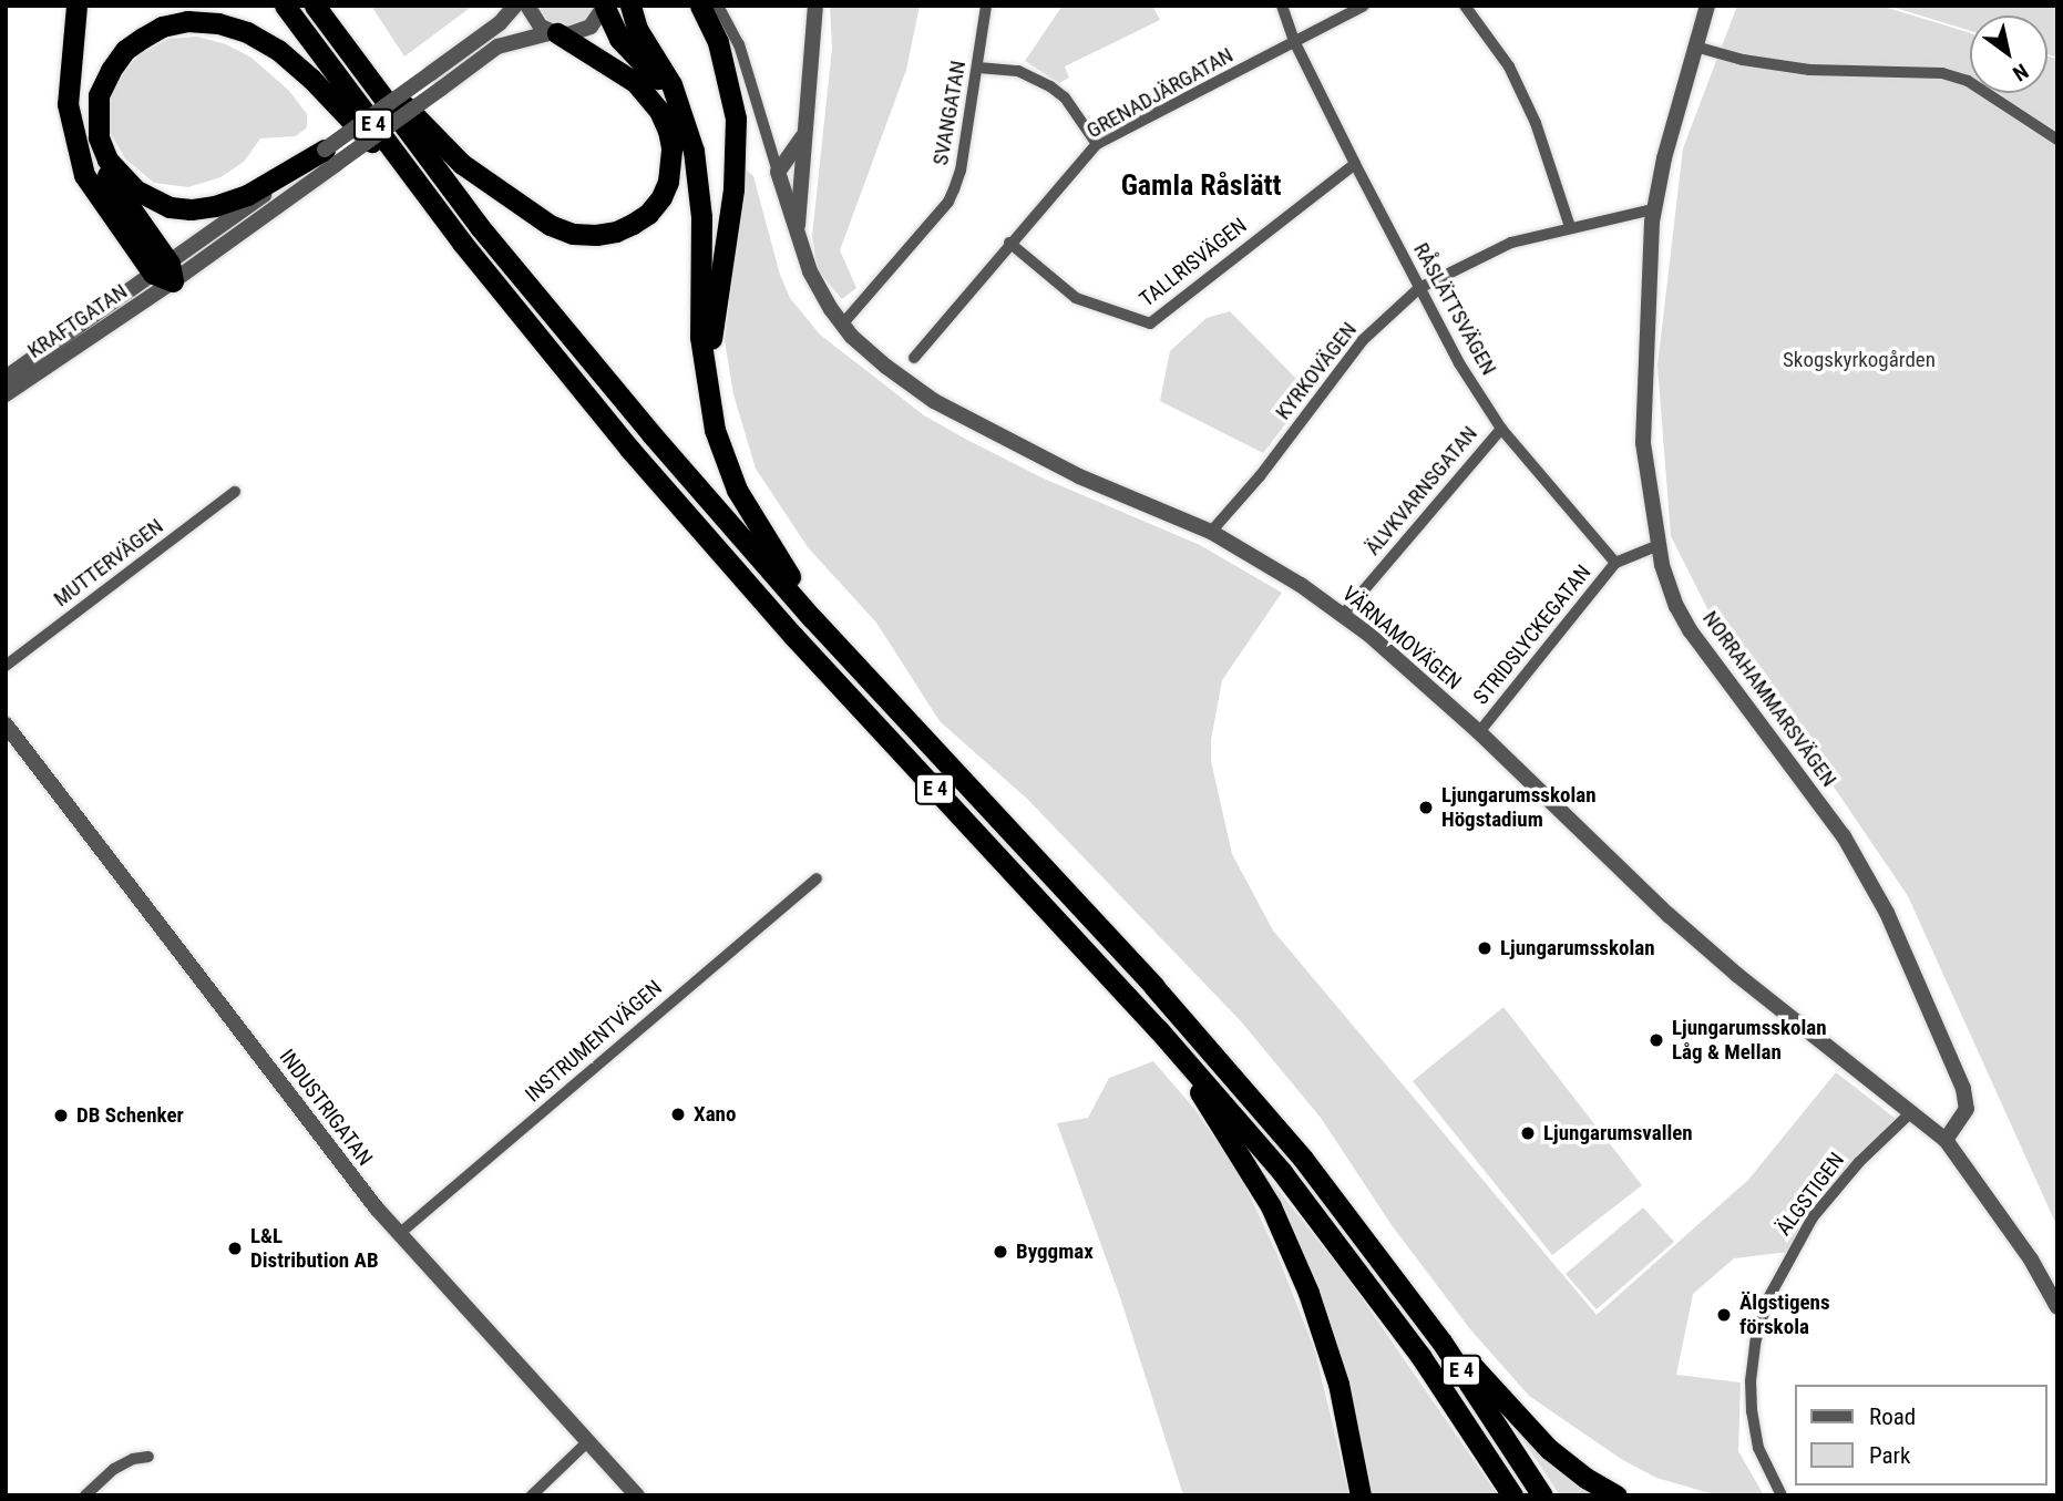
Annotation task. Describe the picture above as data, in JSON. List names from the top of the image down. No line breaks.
{"streets":{"highway":["E 4"],"street":["GRENADJÄRGATAN","SVANGATAN","TALLRISVÄGEN","RÅSLÄTTSVÄGEN","KRAFTGATAN","KYRKOVÄGEN","ÄLVKVARNSGATAN","MUTTERVÄGEN","STRIDSLYCKEGATAN","VÄRNAMOVÄGEN","NORRAHAMMARSVÄGEN","INSTRUMENTVÄGEN","INDUSTRIGATAN","ÄLGSTIGEN"]},"crossings":[["GRENADJÄRGATAN","TALLRISVÄGEN"],["GRENADJÄRGATAN","RÅSLÄTTSVÄGEN"],["SVANGATAN","VÄRNAMOVÄGEN"],["TALLRISVÄGEN","RÅSLÄTTSVÄGEN"],["RÅSLÄTTSVÄGEN","KYRKOVÄGEN"],["RÅSLÄTTSVÄGEN","ÄLVKVARNSGATAN"],["RÅSLÄTTSVÄGEN","STRIDSLYCKEGATAN"],["KYRKOVÄGEN","VÄRNAMOVÄGEN"],["KYRKOVÄGEN","NORRAHAMMARSVÄGEN"],["ÄLVKVARNSGATAN","VÄRNAMOVÄGEN"],["STRIDSLYCKEGATAN","VÄRNAMOVÄGEN"],["VÄRNAMOVÄGEN","NORRAHAMMARSVÄGEN"],["VÄRNAMOVÄGEN","ÄLGSTIGEN"],["INSTRUMENTVÄGEN","INDUSTRIGATAN"]],"districts":["Gamla Råslätt"],"parks":["Skogskyrkogården"],"places":["Ljungarumsskolan Högstadium","Ljungarumsskolan","Ljungarumsskolan Låg & Mellan","Xano","DB Schenker","Ljungarumsvallen","L&L Distribution AB","Byggmax","Älgstigens förskola"],"legend":["Road","Park"],"north":"bottom right"}
